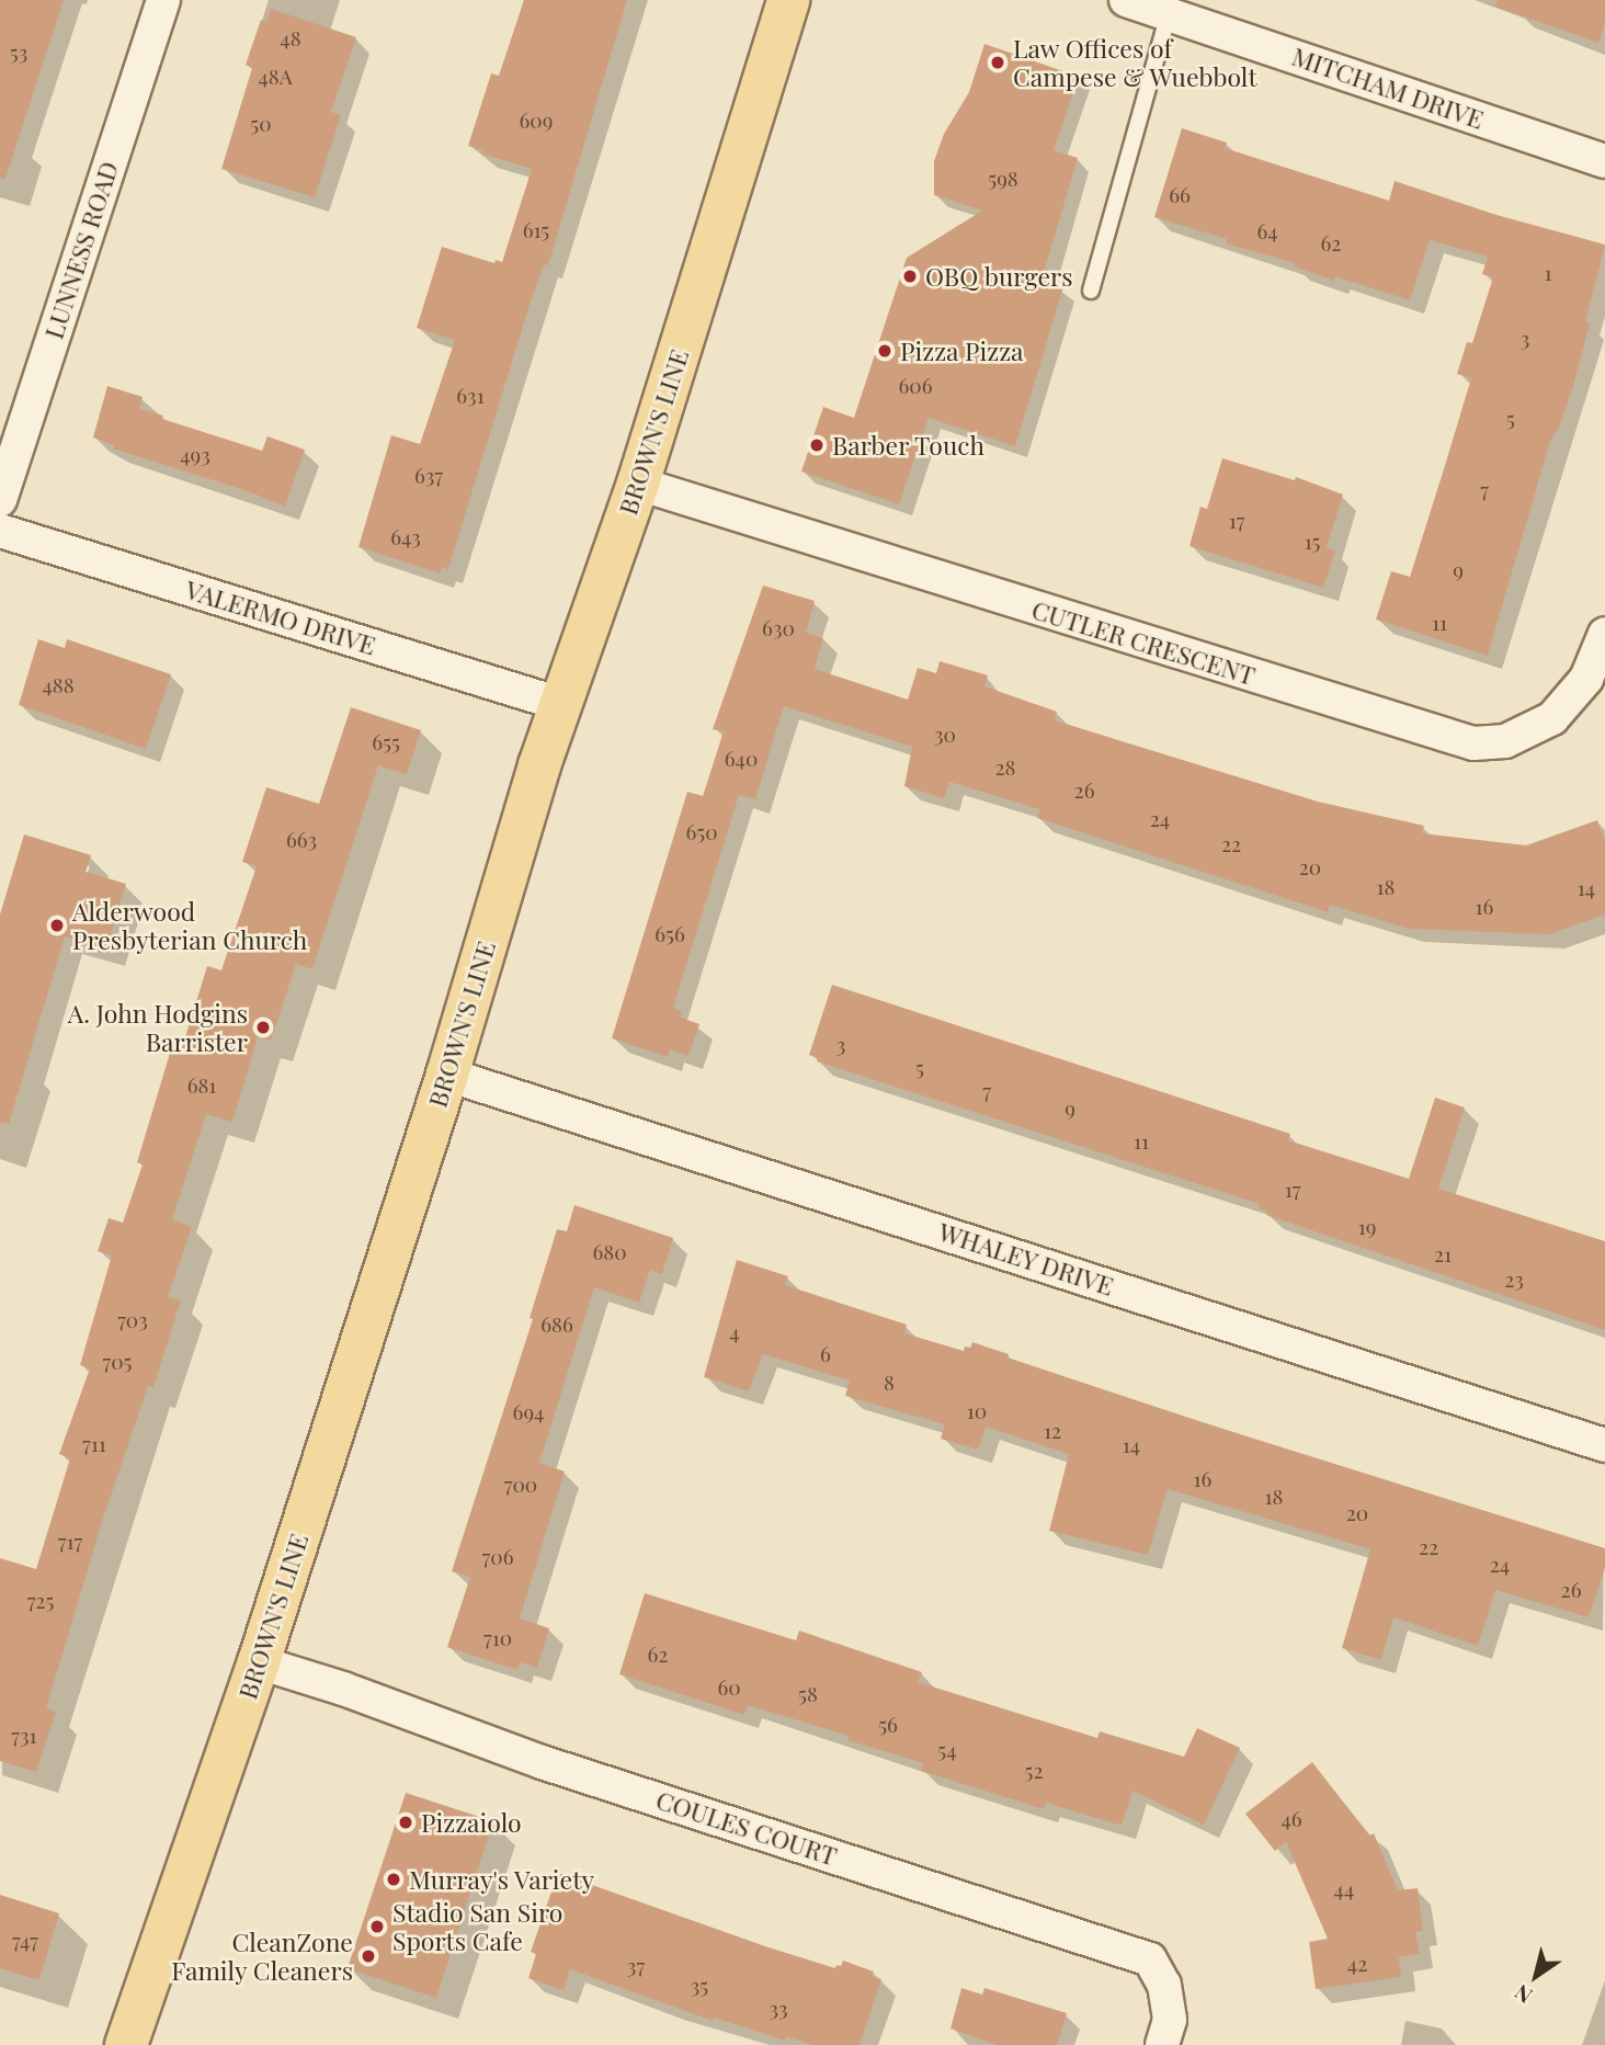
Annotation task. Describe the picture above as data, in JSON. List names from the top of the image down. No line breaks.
{"streets":{"main road":["BROWN'S LINE"],"street":["MITCHAM DRIVE","LUNNESS ROAD","VALERMO DRIVE","CUTLER CRESCENT","WHALEY DRIVE","COULES COURT"]},"crossings":[["BROWN'S LINE","VALERMO DRIVE"],["BROWN'S LINE","CUTLER CRESCENT"],["BROWN'S LINE","WHALEY DRIVE"],["BROWN'S LINE","COULES COURT"]],"places":["Law Offices of Campese & Wuebbolt","OBQ burgers","Pizza Pizza","Barber Touch","Alderwood Presbyterian Church","A. John Hodgins Barrister","Pizzaiolo","Murray's Variety","Stadio San Siro Sports Cafe","CleanZone Family Cleaners"],"house_numbers":["48","53","48A","609","50","598","66","615","64","62","1","3","606","631","5","493","637","7","17","643","15","9","11","630","488","30","655","640","28","26","24","650","663","22","20","18","14","16","656","3","5","681","7","9","11","17","19","680","21","23","703","686","4","6","705","8","10","694","12","711","14","16","700","18","20","717","22","706","24","26","725","710","62","60","58","56","731","54","52","46","44","747","42","37","35","33"],"north":"bottom left"}
